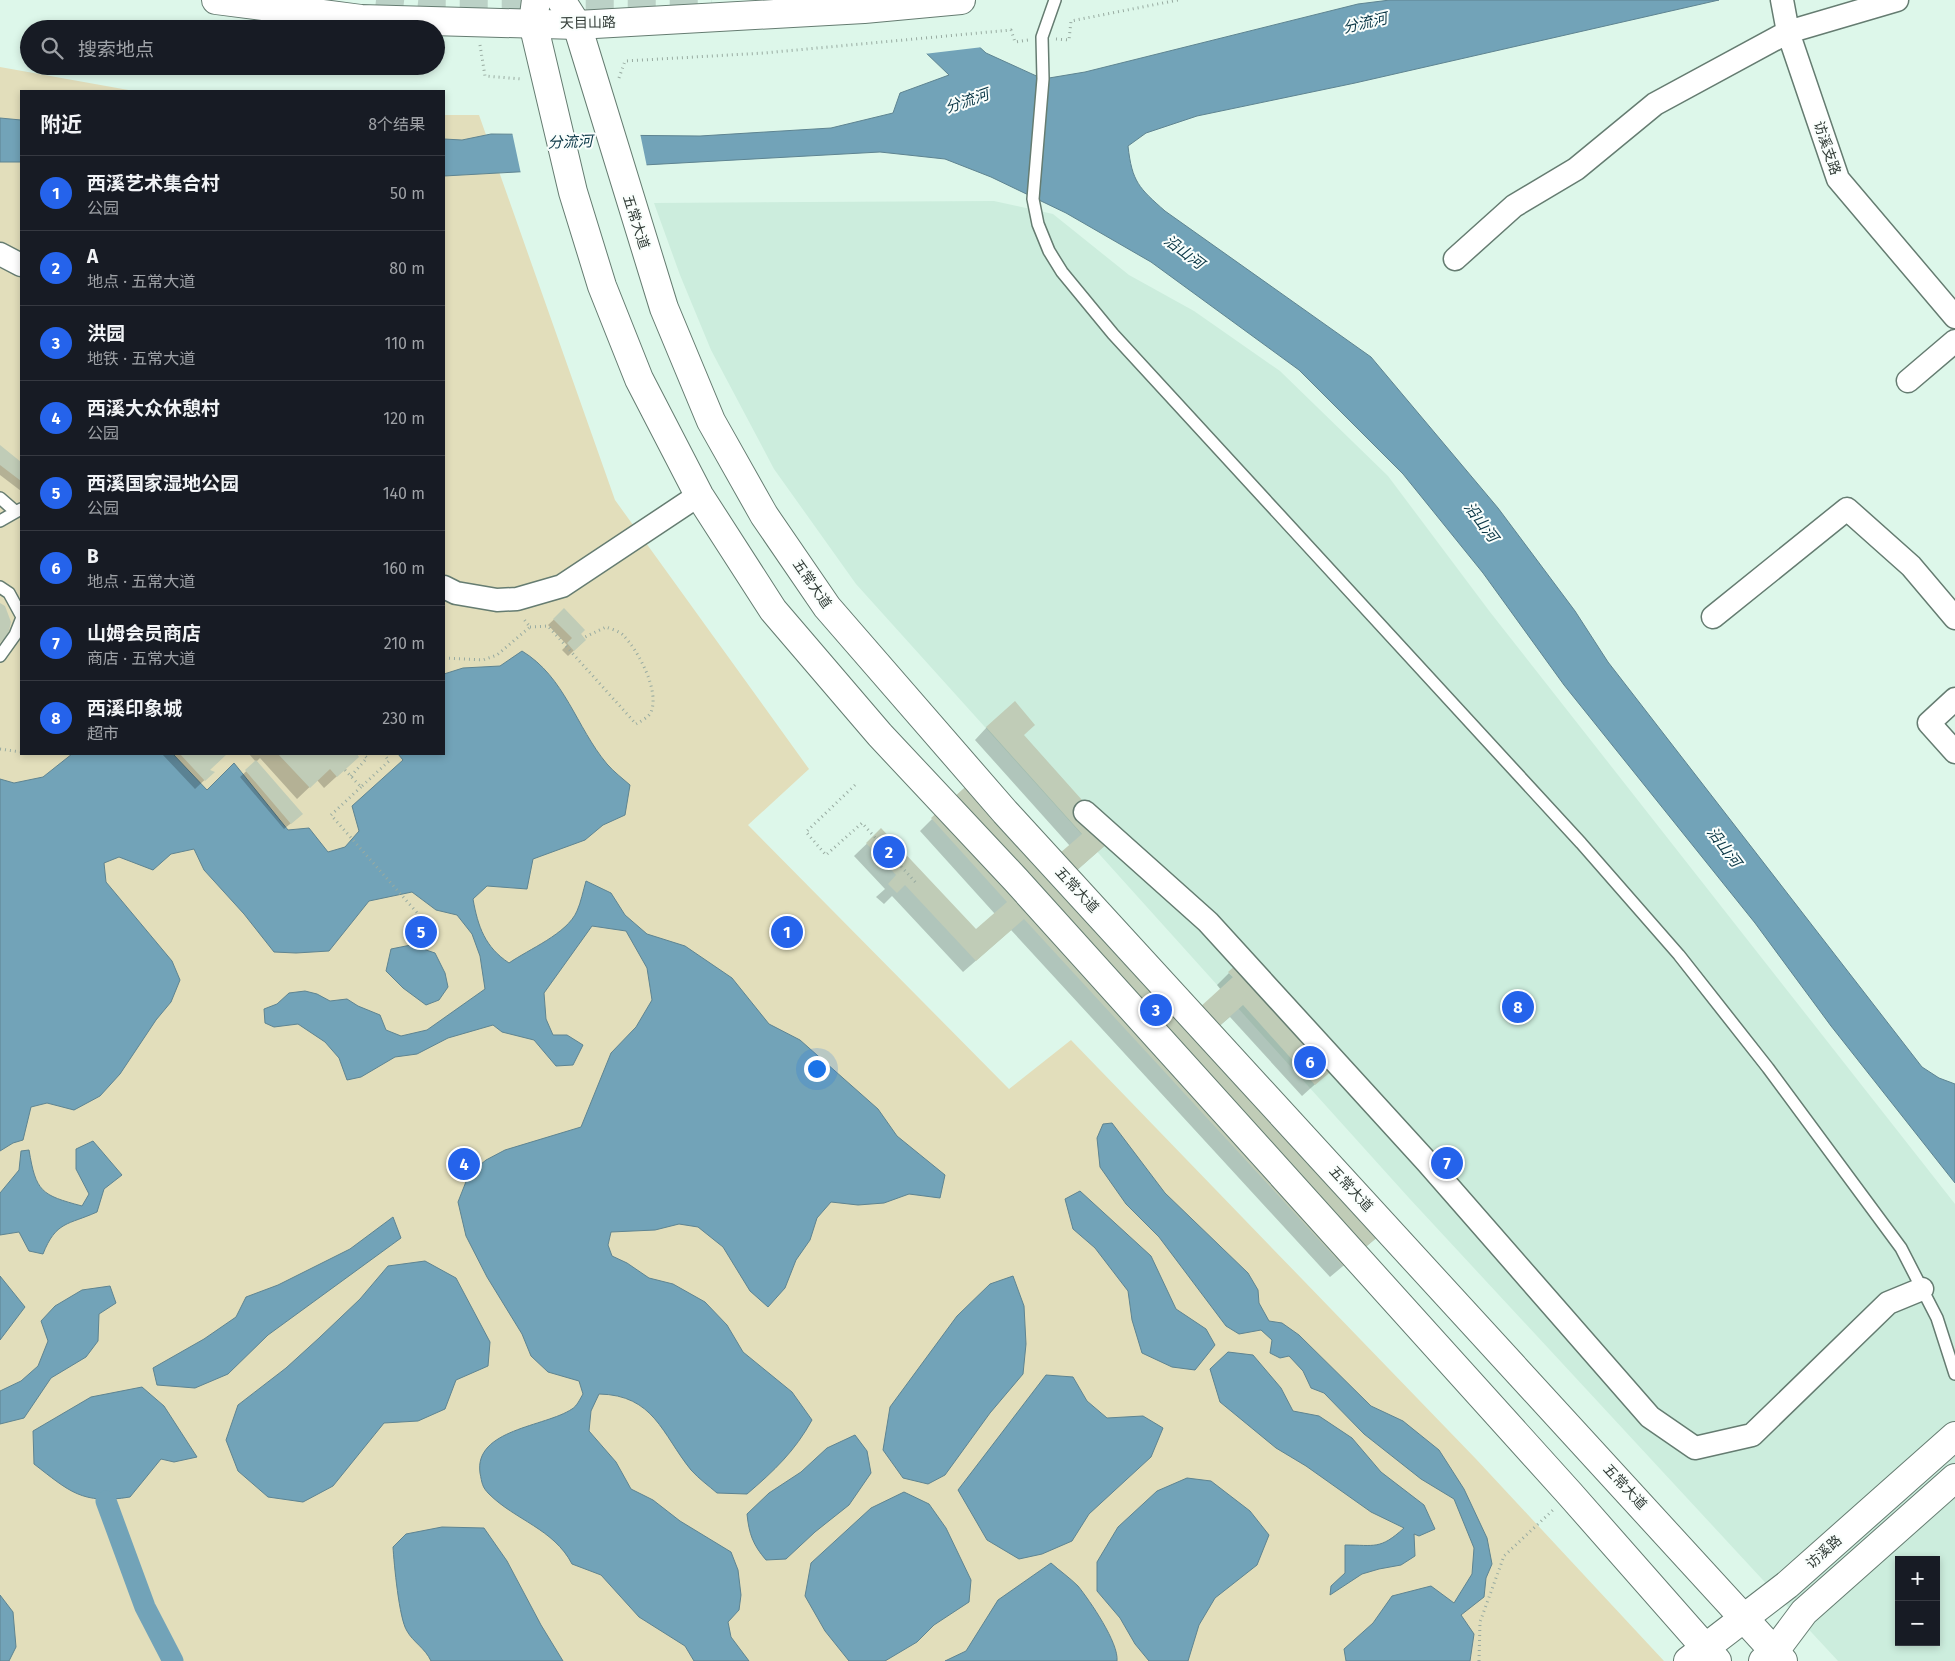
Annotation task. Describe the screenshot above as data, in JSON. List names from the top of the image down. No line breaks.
{"streets":{"main road":["天目山路","五常大道","访溪路"],"street":["访溪支路"]},"crossings":[["天目山路","五常大道"],["五常大道","访溪路"]],"water":["分流河","沿山河"],"page":{"search":"搜索地点","heading":["附近","8个结果"],"list":[{"mark":"1","name":"西溪艺术集合村","note":"公园","value":"50 m"},{"mark":"2","name":"A","note":"地点 · 五常大道","value":"80 m"},{"mark":"3","name":"洪园","note":"地铁 · 五常大道","value":"110 m"},{"mark":"4","name":"西溪大众休憩村","note":"公园","value":"120 m"},{"mark":"5","name":"西溪国家湿地公园","note":"公园","value":"140 m"},{"mark":"6","name":"B","note":"地点 · 五常大道","value":"160 m"},{"mark":"7","name":"山姆会员商店","note":"商店 · 五常大道","value":"210 m"},{"mark":"8","name":"西溪印象城","note":"超市","value":"230 m"}],"pins":["2","1","5","8","3","6","7","4"],"map_buttons":["+","−"]}}
